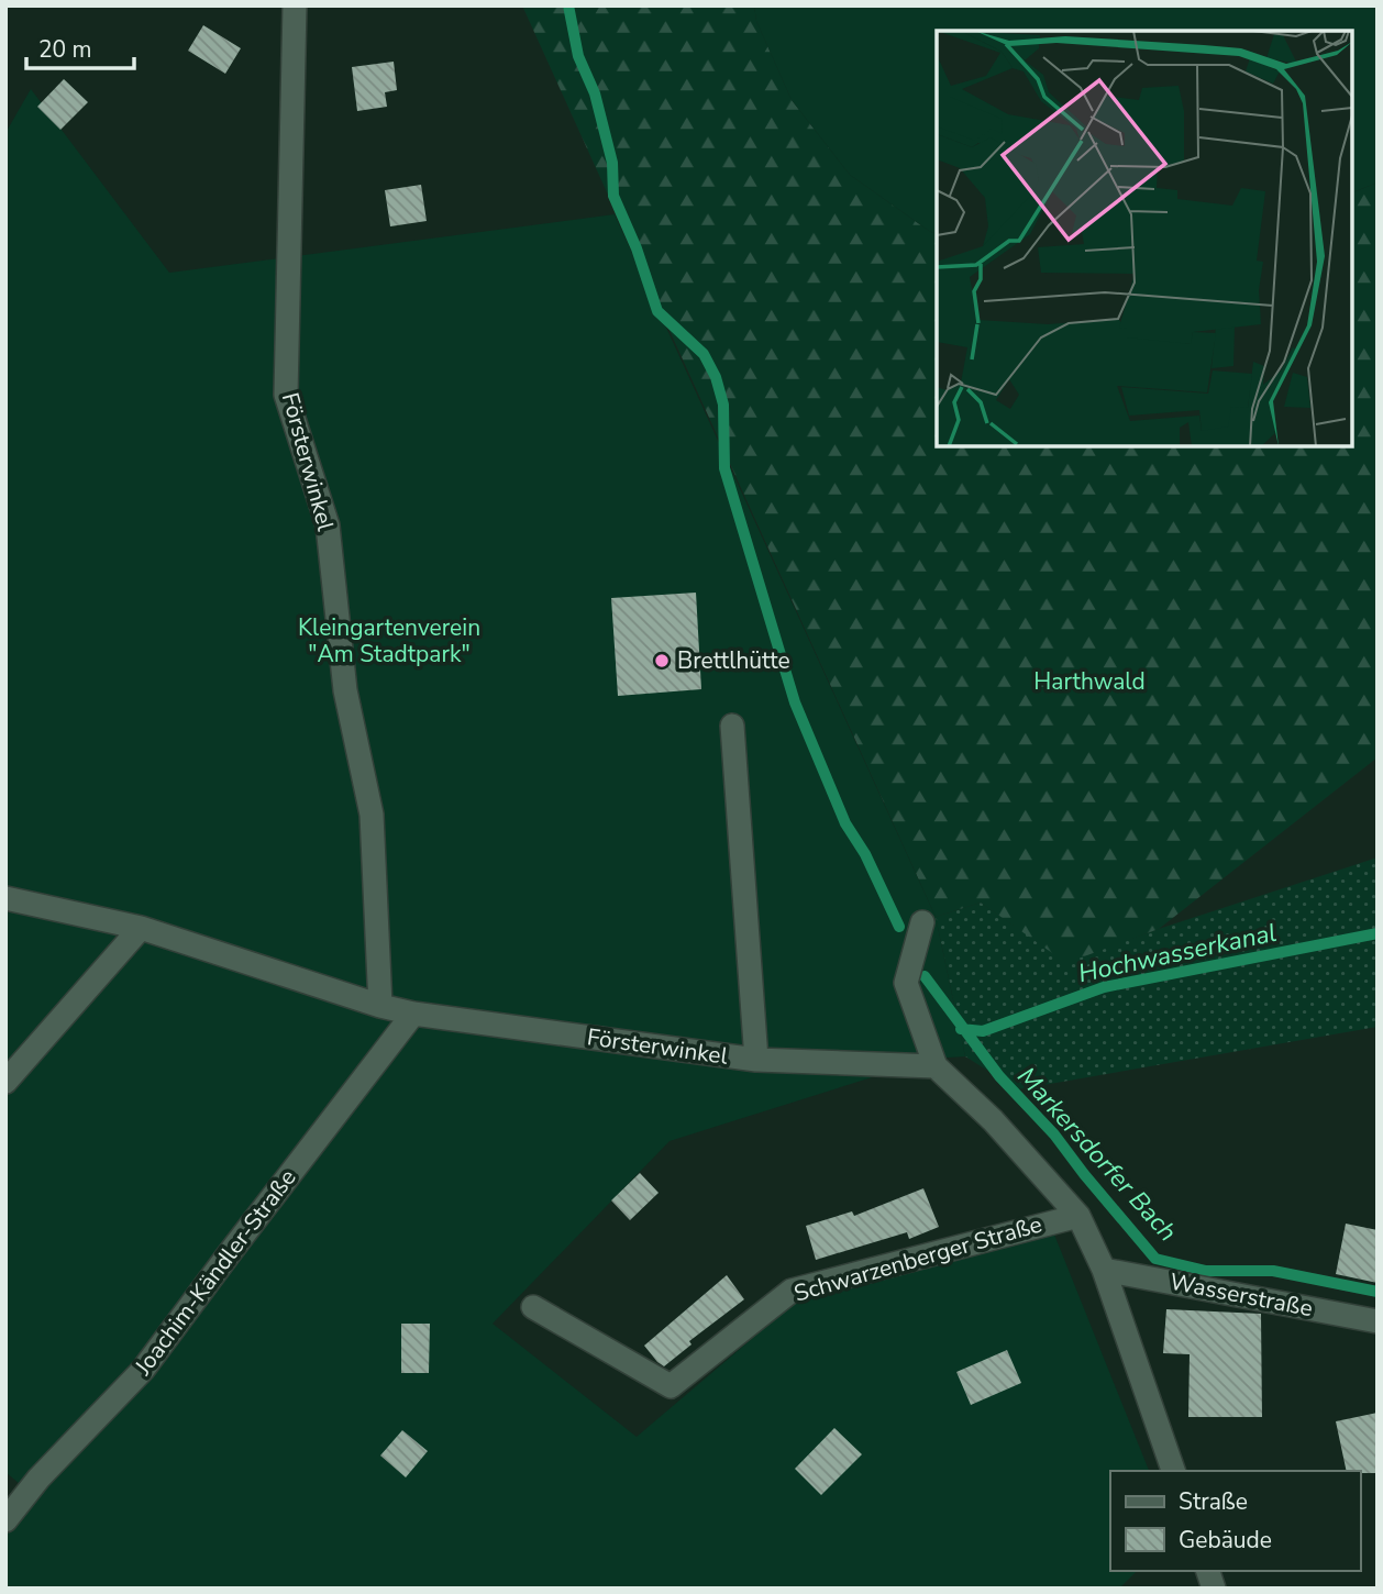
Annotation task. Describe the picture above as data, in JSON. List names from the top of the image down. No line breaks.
{"streets":{"street":["Försterwinkel","Schwarzenberger Straße","Joachim-Kändler-Straße","Wasserstraße"]},"crossings":[["Försterwinkel","Schwarzenberger Straße"],["Försterwinkel","Joachim-Kändler-Straße"],["Schwarzenberger Straße","Wasserstraße"]],"water":["Hochwasserkanal","Markersdorfer Bach"],"parks":["Kleingartenverein \"Am Stadtpark\"","Harthwald"],"places":["Brettlhütte"],"legend":["Straße","Gebäude"],"scale_bar":"20 m"}
